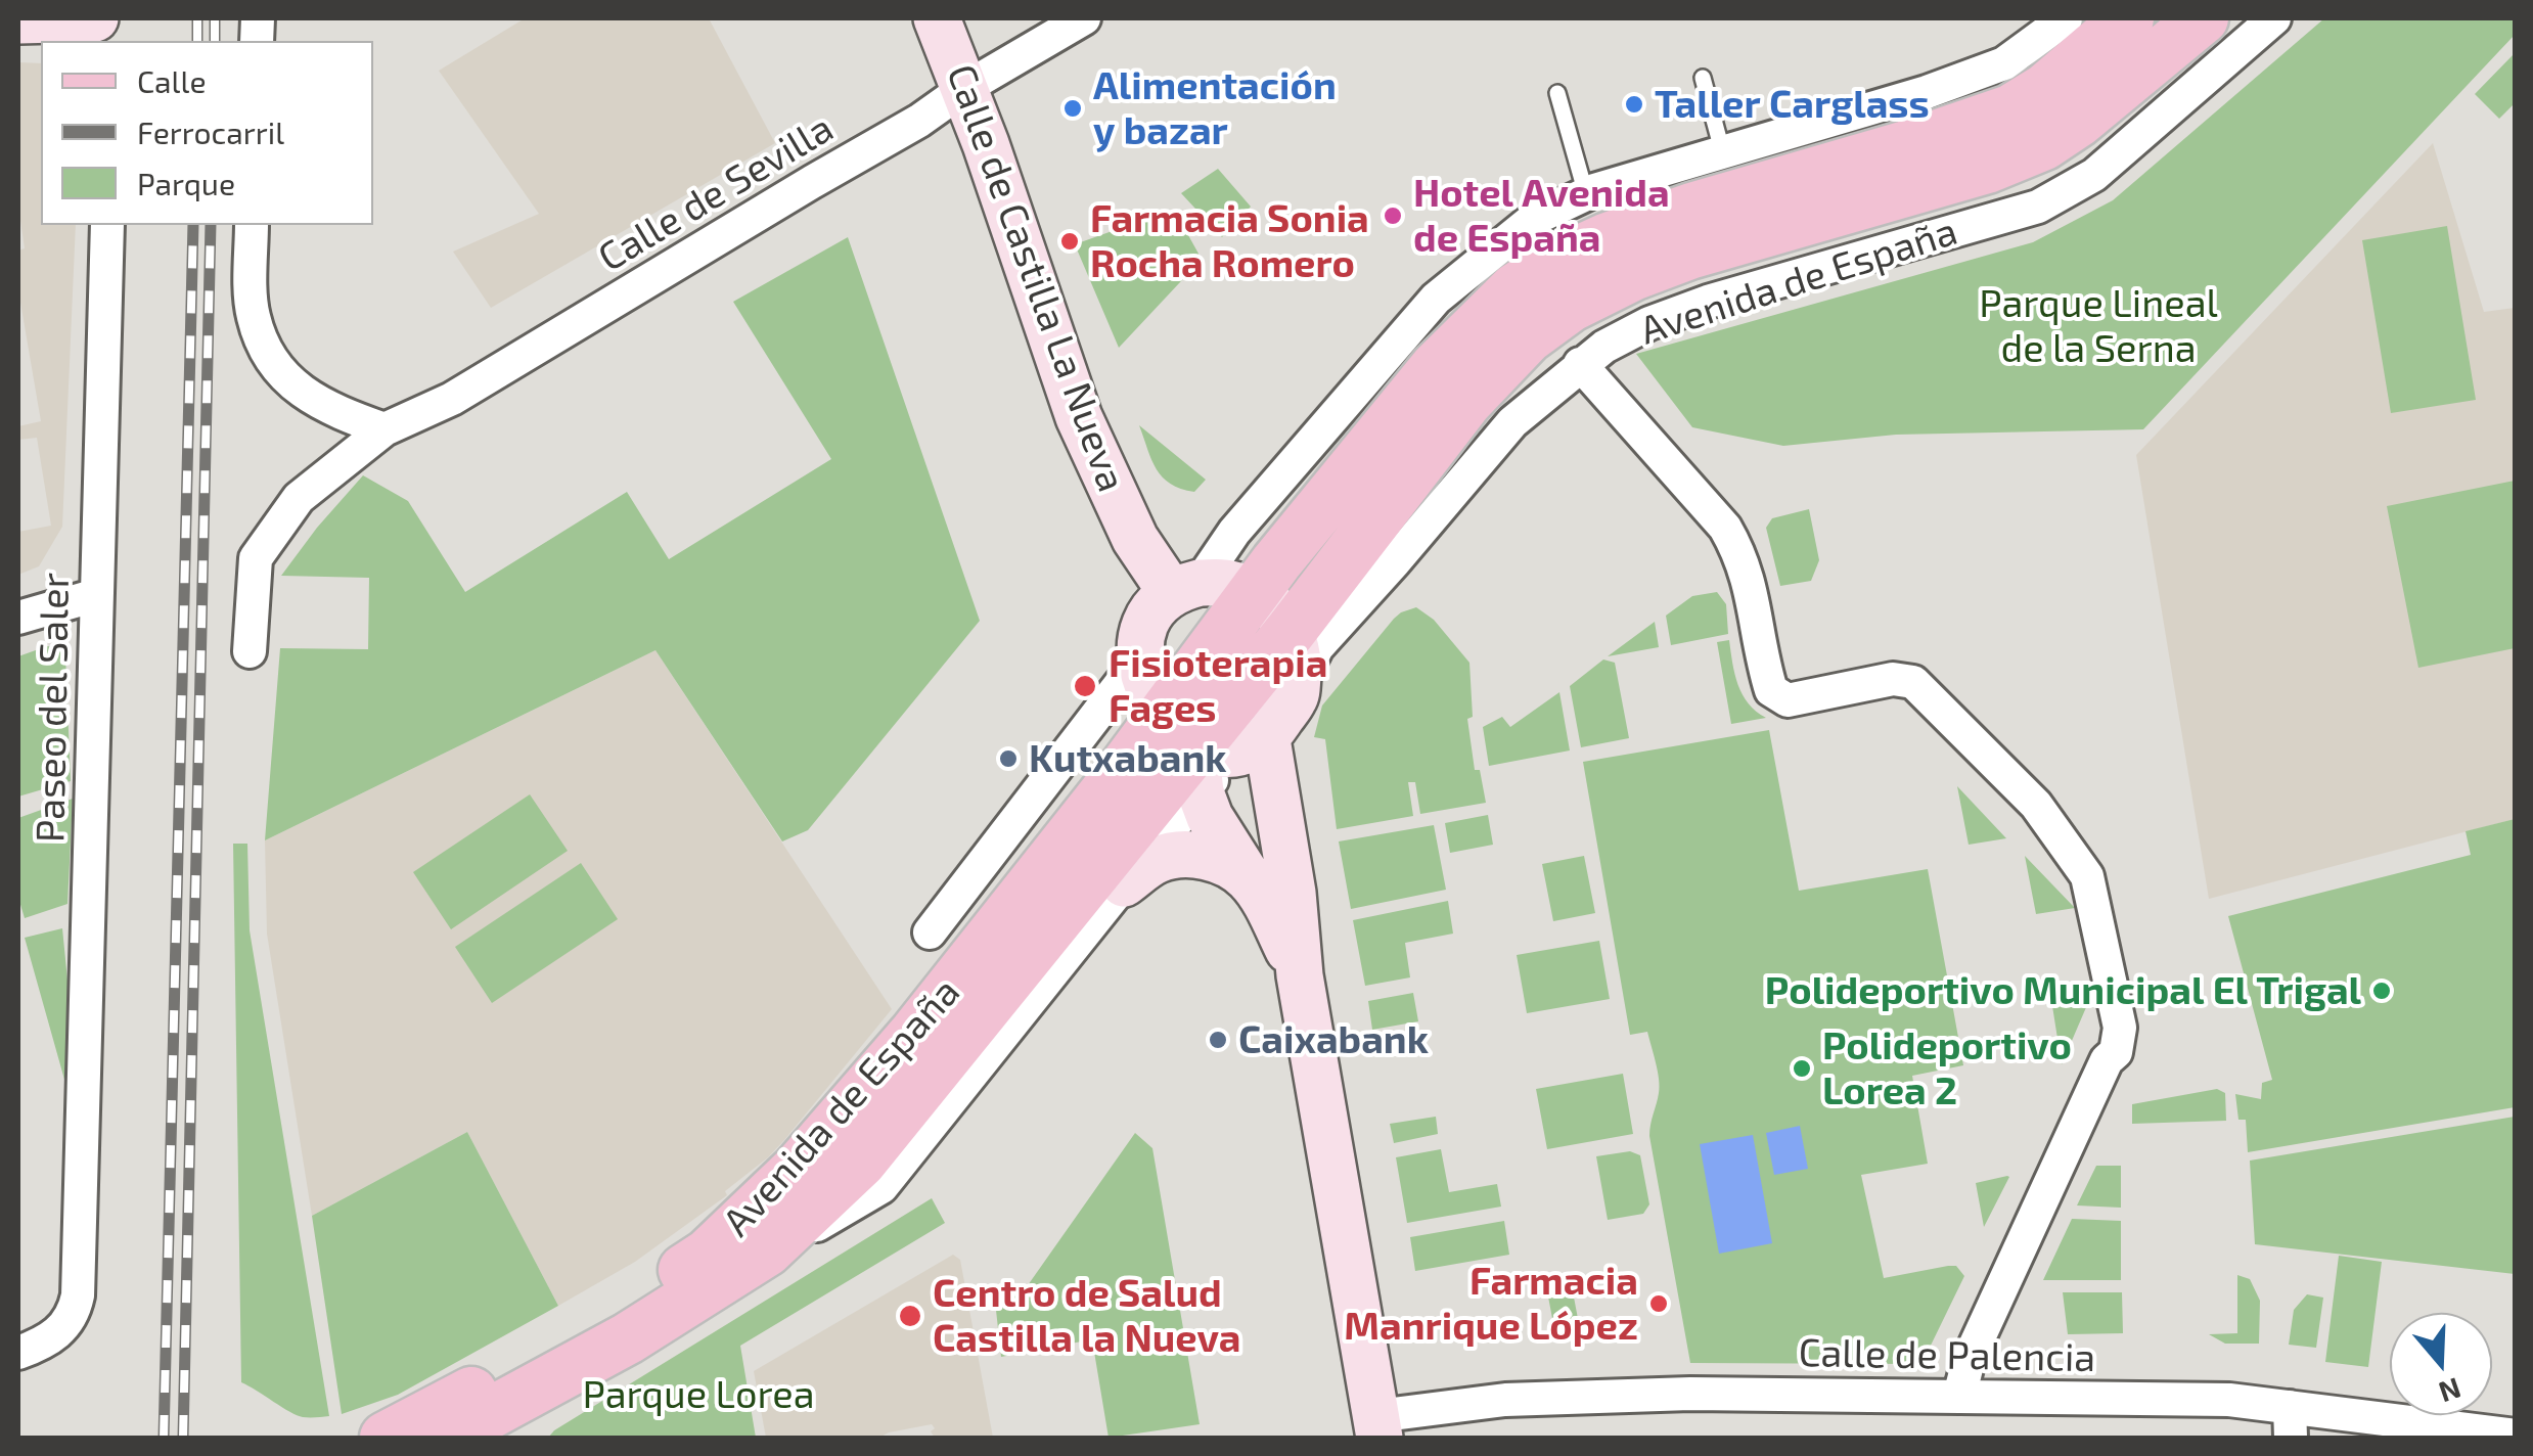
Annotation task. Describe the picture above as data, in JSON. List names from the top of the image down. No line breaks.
{"streets":{"main road":["Avenida de España"],"street":["Calle de Sevilla","Calle de Castilla La Nueva","Paseo del Saler","Calle de Palencia"]},"crossings":[["Calle de Sevilla","Calle de Castilla La Nueva"]],"parks":["Parque Lineal de la Serna","Parque Lorea"],"places":["Taller Carglass","Alimentación y bazar","Hotel Avenida de España","Farmacia Sonia Rocha Romero","Fisioterapia Fages","Kutxabank","Polideportivo Municipal El Trigal","Caixabank","Polideportivo Lorea 2","Farmacia Manrique López","Centro de Salud Castilla la Nueva"],"legend":["Calle","Ferrocarril","Parque"],"north":"bottom"}
